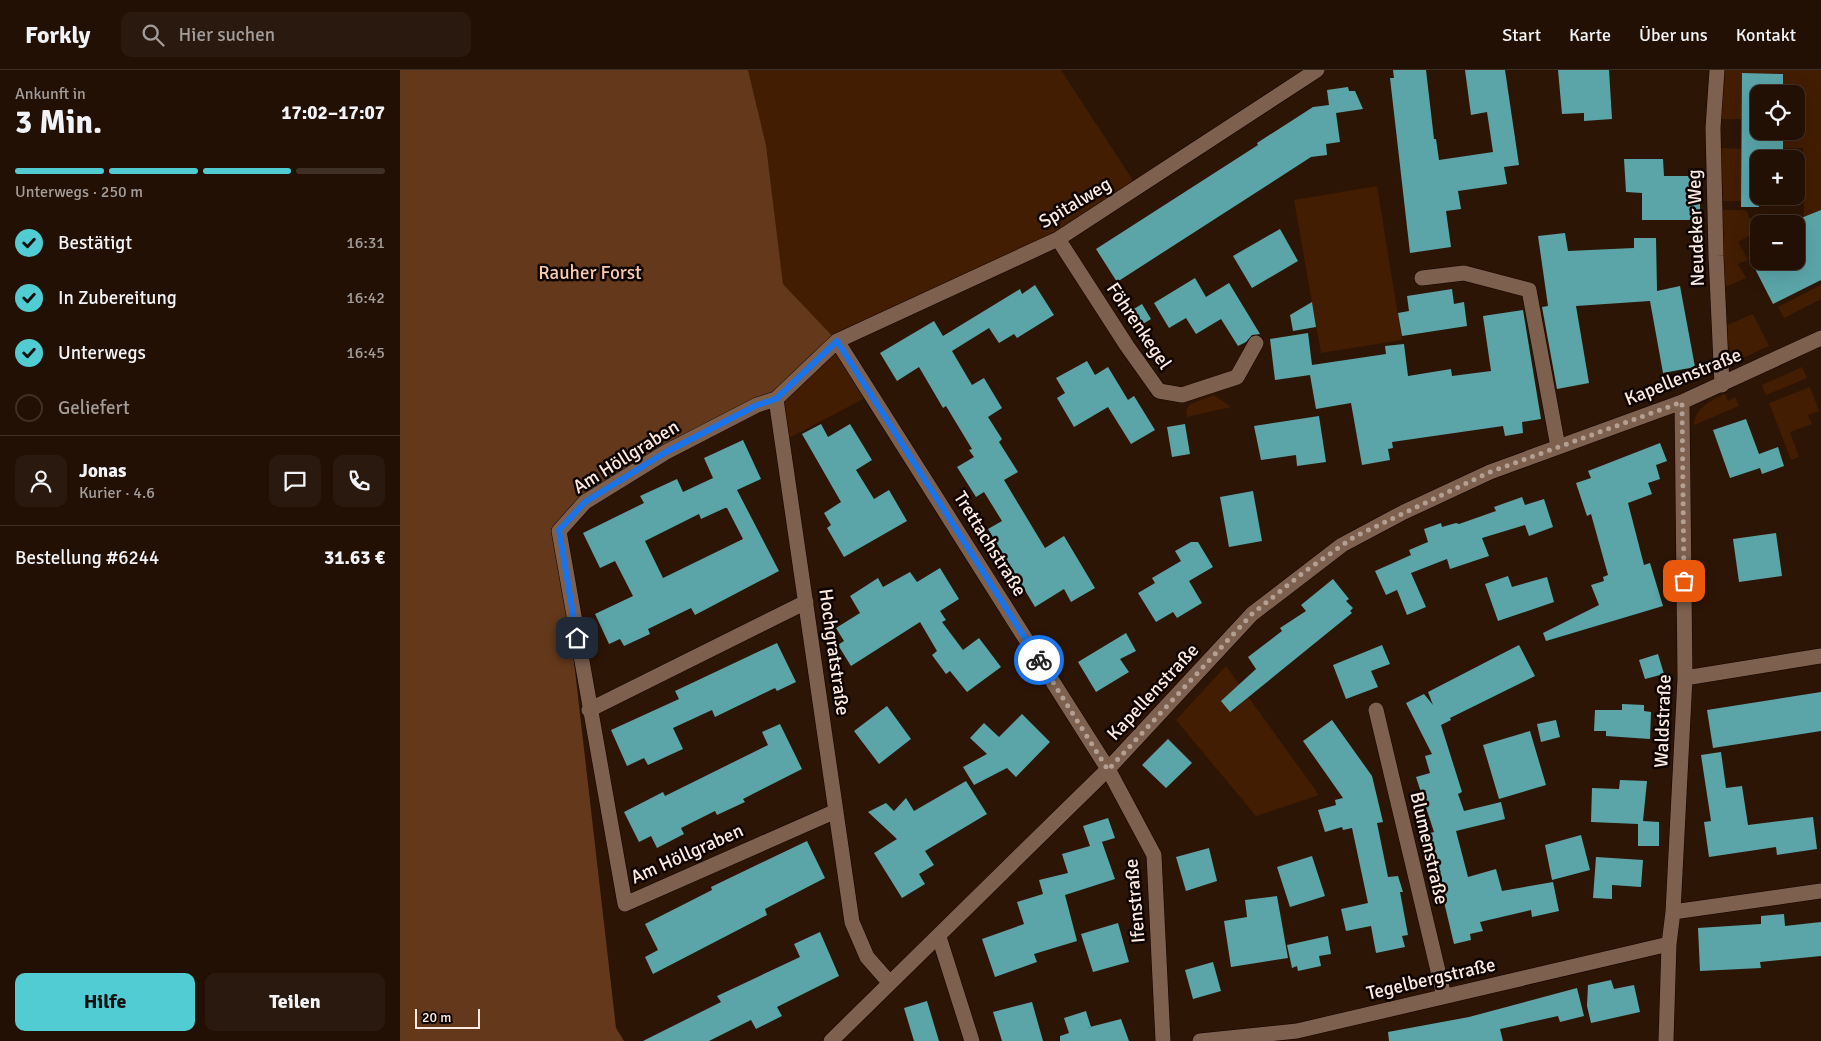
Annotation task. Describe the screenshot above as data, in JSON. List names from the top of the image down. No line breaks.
{"streets":{"street":["Spitalweg","Neudeker Weg","Föhrenkegel","Kapellenstraße","Am Höllgraben","Trettachstraße","Hochgratstraße","Waldstraße","Blumenstraße","Ifenstraße","Tegelbergstraße"]},"crossings":[["Spitalweg","Föhrenkegel"],["Spitalweg","Trettachstraße"],["Neudeker Weg","Kapellenstraße"],["Kapellenstraße","Trettachstraße"],["Kapellenstraße","Hochgratstraße"],["Kapellenstraße","Waldstraße"],["Kapellenstraße","Ifenstraße"],["Am Höllgraben","Hochgratstraße"],["Trettachstraße","Ifenstraße"],["Waldstraße","Tegelbergstraße"],["Blumenstraße","Tegelbergstraße"]],"parks":["Rauher Forst"],"scale_bar":"20 m","page":{"header":"Forkly","search":"Hier suchen","nav":["Start","Karte","Über uns","Kontakt"],"heading":["3 Min.","Ankunft in","17:02–17:07"],"panel":["Jonas","Kurier · 4.6","Bestellung #6244","31.63 €"],"map_buttons":["+","−"],"bar":"Unterwegs · 250 m","list":[["Bestätigt","16:31"],["In Zubereitung","16:42"],["Unterwegs","16:45"],"Geliefert"],"buttons":["Hilfe","Teilen"],"scale":"20 m"}}
